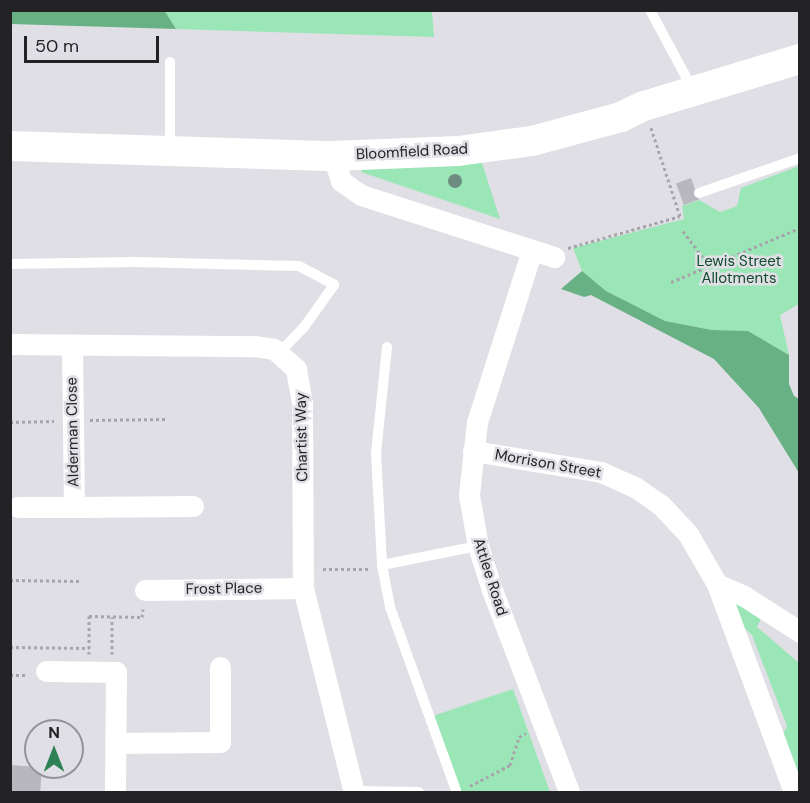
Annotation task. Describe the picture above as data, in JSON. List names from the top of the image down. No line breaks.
{"streets":{"street":["Bloomfield Road","Alderman Close","Chartist Way","Morrison Street","Attlee Road","Frost Place"]},"crossings":[["Chartist Way","Frost Place"],["Morrison Street","Attlee Road"]],"parks":["Lewis Street Allotments"],"scale_bar":"50 m","north":"top"}
